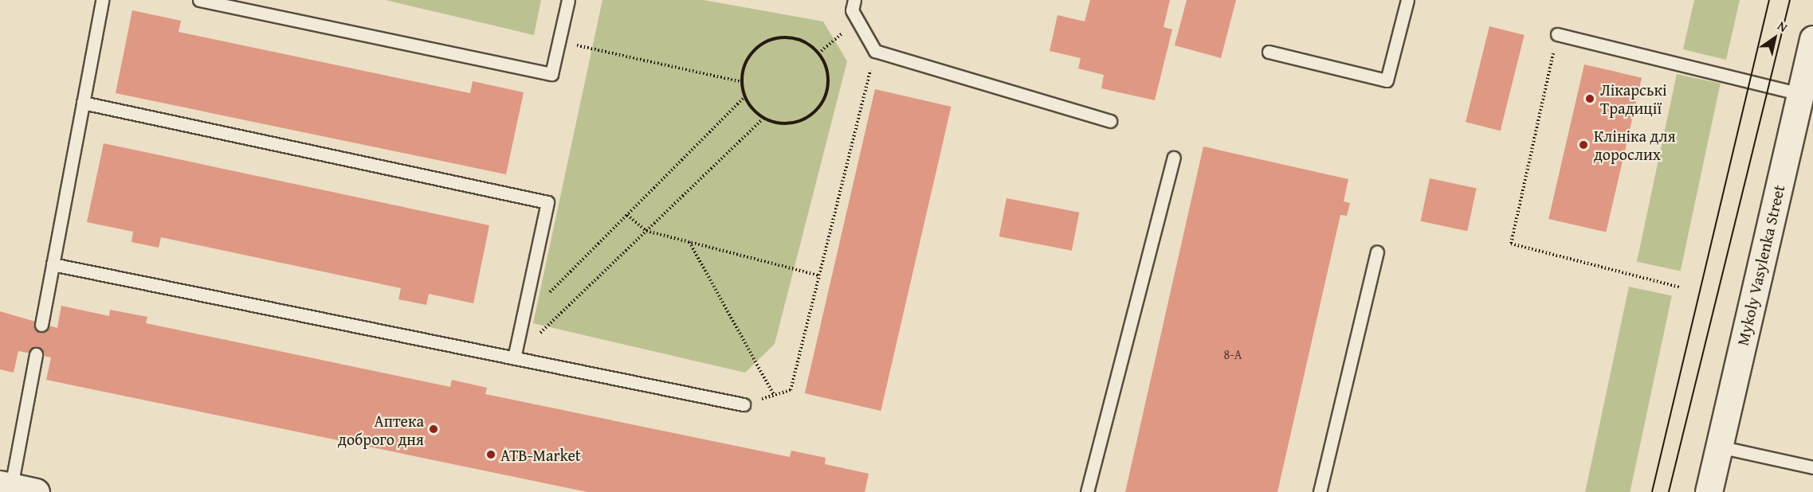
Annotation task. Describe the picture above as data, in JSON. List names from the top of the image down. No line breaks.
{"streets":{"main road":["Mykoly Vasylenka Street"]},"places":["Лікарські Традиції","Клініка для дорослих","Аптека доброго дня","ATB-Market"],"house_numbers":["8-А"],"north":"top right"}
